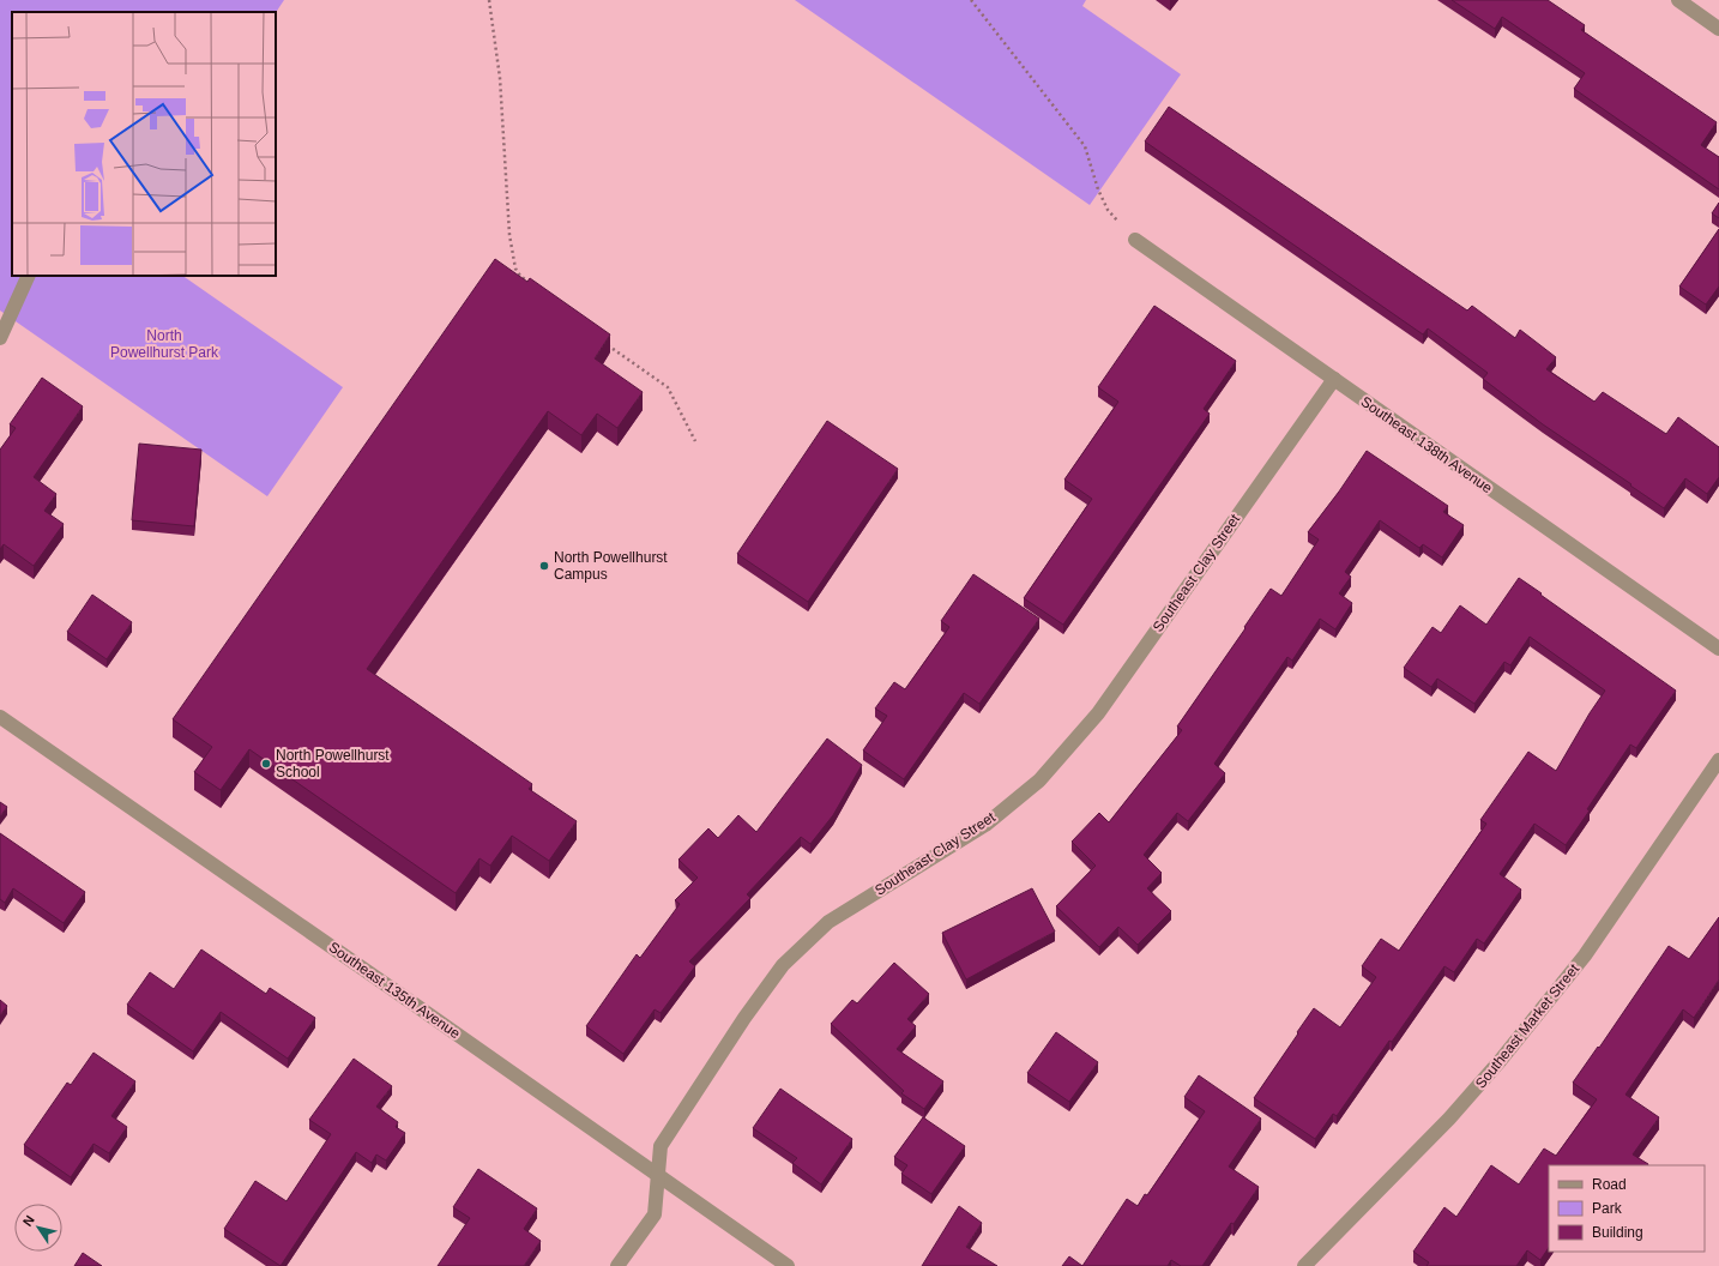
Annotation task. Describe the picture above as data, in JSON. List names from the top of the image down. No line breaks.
{"streets":{"street":["Southeast 138th Avenue","Southeast Clay Street","Southeast 135th Avenue","Southeast Market Street"]},"crossings":[["Southeast 138th Avenue","Southeast Clay Street"],["Southeast Clay Street","Southeast 135th Avenue"]],"parks":["North Powellhurst Park"],"places":["North Powellhurst Campus","North Powellhurst School"],"legend":["Road","Park","Building"],"north":"top left"}
